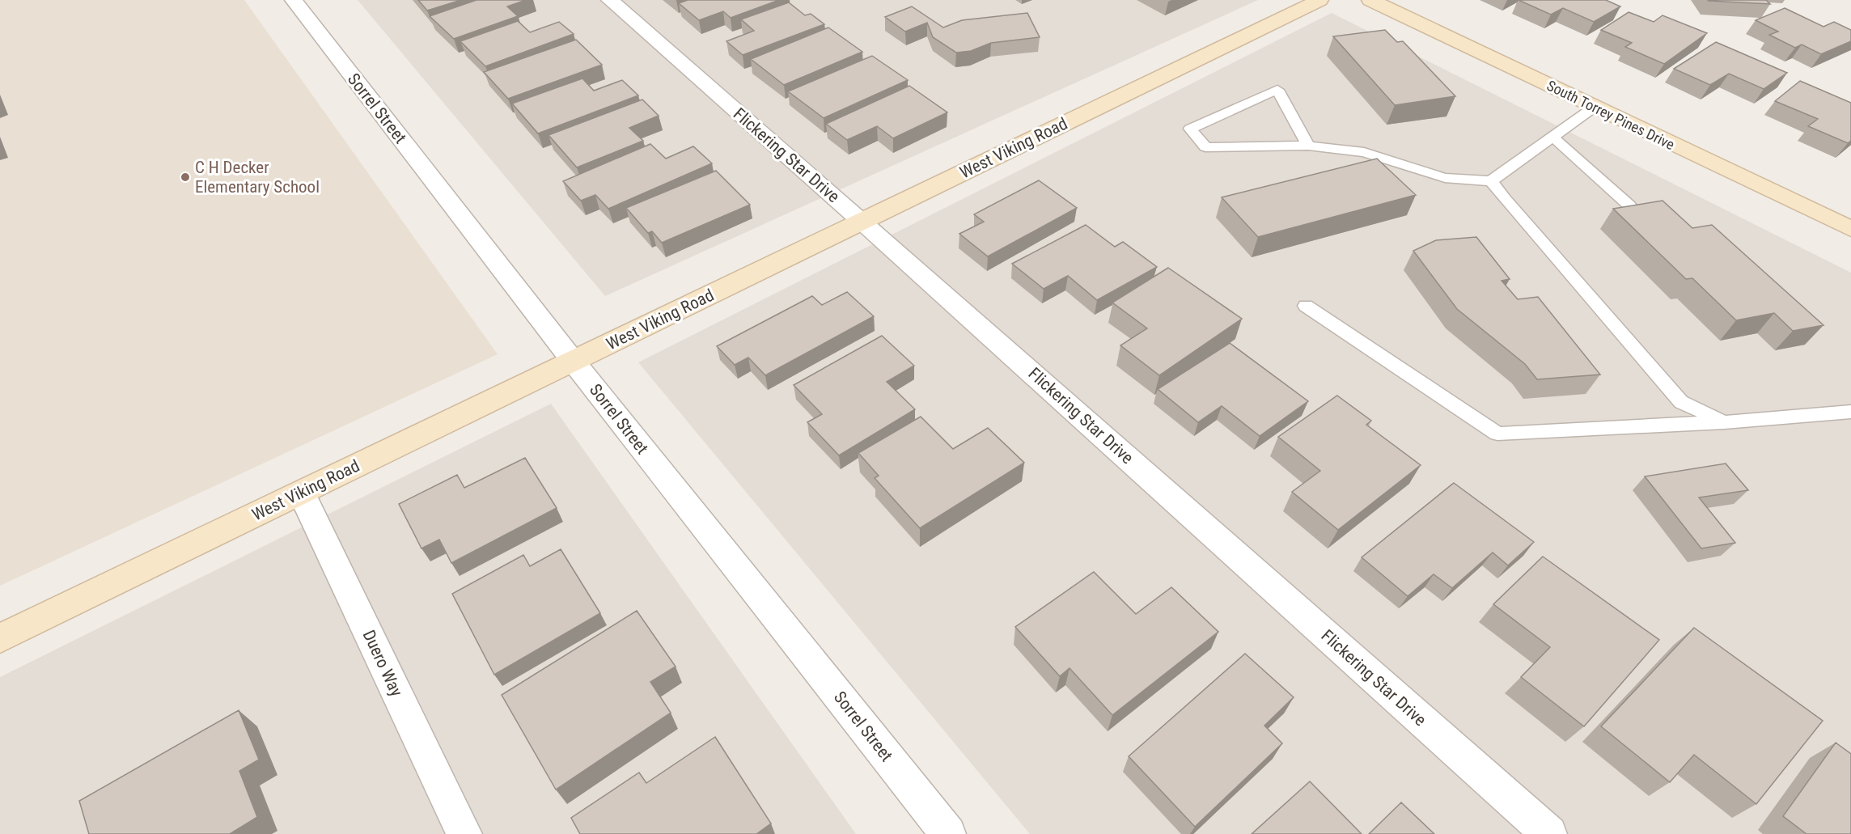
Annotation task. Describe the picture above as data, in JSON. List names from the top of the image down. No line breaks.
{"streets":{"street":["Sorrel Street","South Torrey Pines Drive","West Viking Road","Flickering Star Drive","Duero Way"]},"crossings":[["Sorrel Street","West Viking Road"],["West Viking Road","Flickering Star Drive"],["West Viking Road","Duero Way"]],"places":["C H Decker Elementary School"]}
